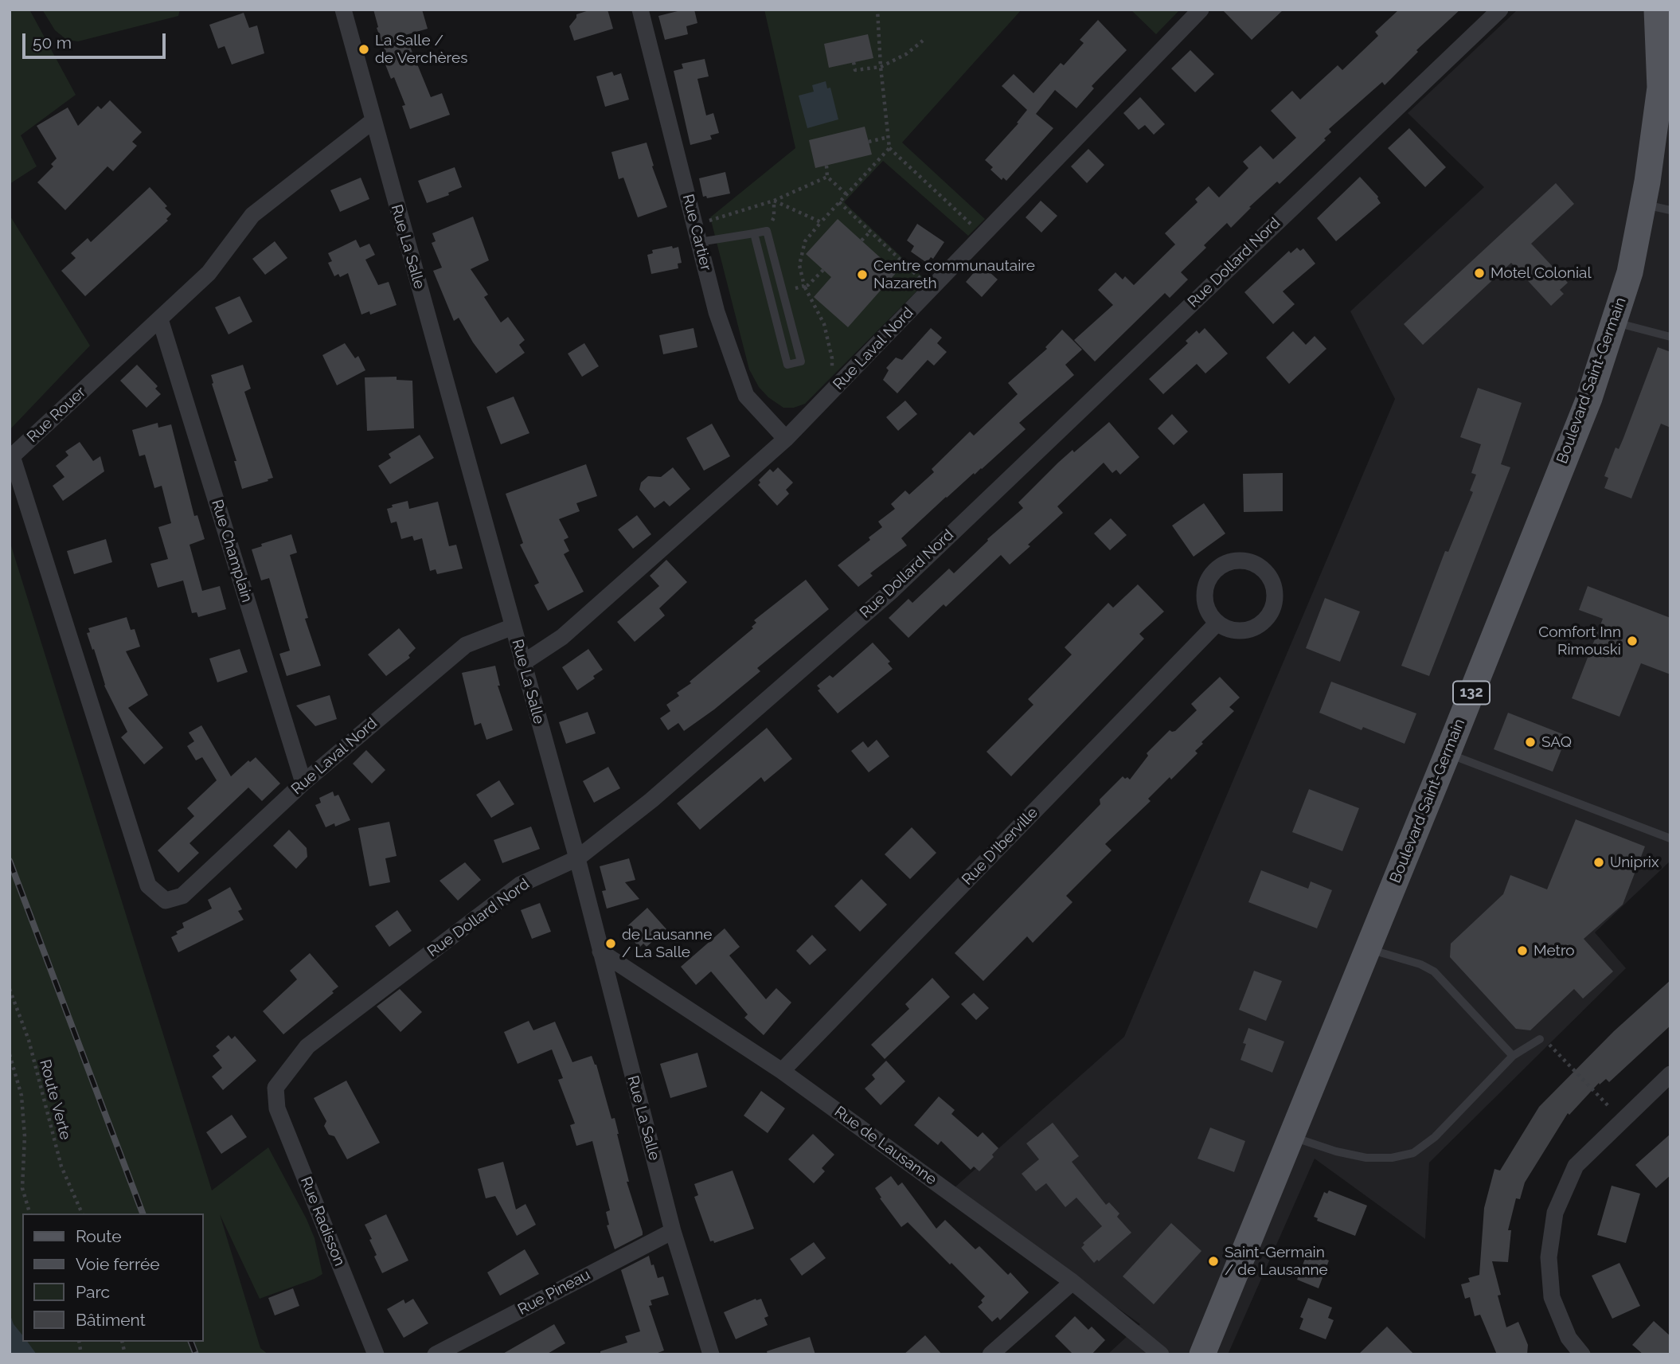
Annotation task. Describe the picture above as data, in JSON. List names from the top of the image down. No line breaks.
{"streets":{"main road":["Boulevard Saint-Germain","132"],"street":["Rue Cartier","Rue La Salle","Rue Dollard Nord","Rue Laval Nord","Rue Rouer","Rue Champlain","Rue D'Iberville","Rue de Lausanne","Rue Radisson","Rue Pineau"],"path":["Route Verte"]},"crossings":[["Rue Cartier","Rue Laval Nord"],["Rue La Salle","Rue Dollard Nord"],["Rue La Salle","Rue Laval Nord"],["Rue La Salle","Rue Rouer"],["Rue La Salle","Rue de Lausanne"],["Rue La Salle","Rue Pineau"],["Rue Dollard Nord","Rue Radisson"],["Rue Laval Nord","Rue Rouer"],["Rue Laval Nord","Rue Champlain"],["Rue Rouer","Rue Champlain"],["Rue D'Iberville","Rue de Lausanne"]],"places":["La Salle / de Verchères","Motel Colonial","Centre communautaire Nazareth","Comfort Inn Rimouski","SAQ","Uniprix","de Lausanne / La Salle","Metro","Saint-Germain / de Lausanne"],"legend":["Route","Voie ferrée","Parc","Bâtiment"],"scale_bar":"50 m"}
